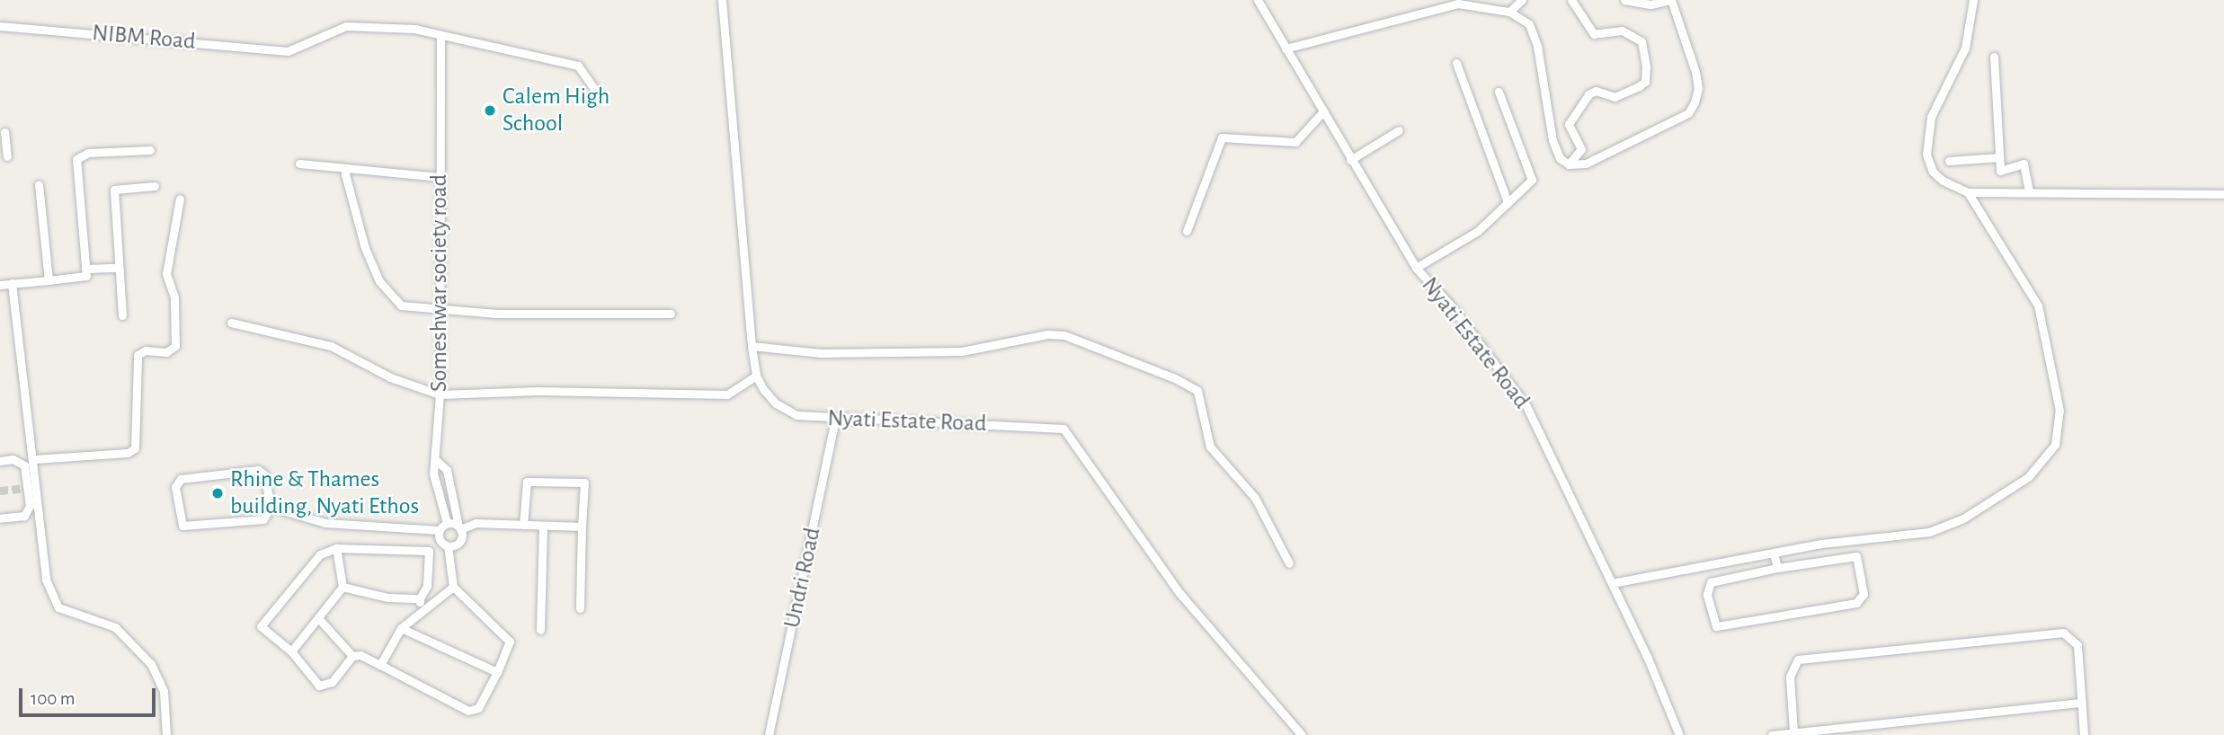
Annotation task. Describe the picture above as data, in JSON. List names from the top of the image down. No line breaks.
{"streets":{"street":["NIBM Road","Someshwar society road","Nyati Estate Road","Undri Road"]},"crossings":[["NIBM Road","Someshwar society road"],["Nyati Estate Road","Undri Road"]],"places":["Calem High School","Rhine & Thames building, Nyati Ethos"],"scale_bar":"100 m"}
